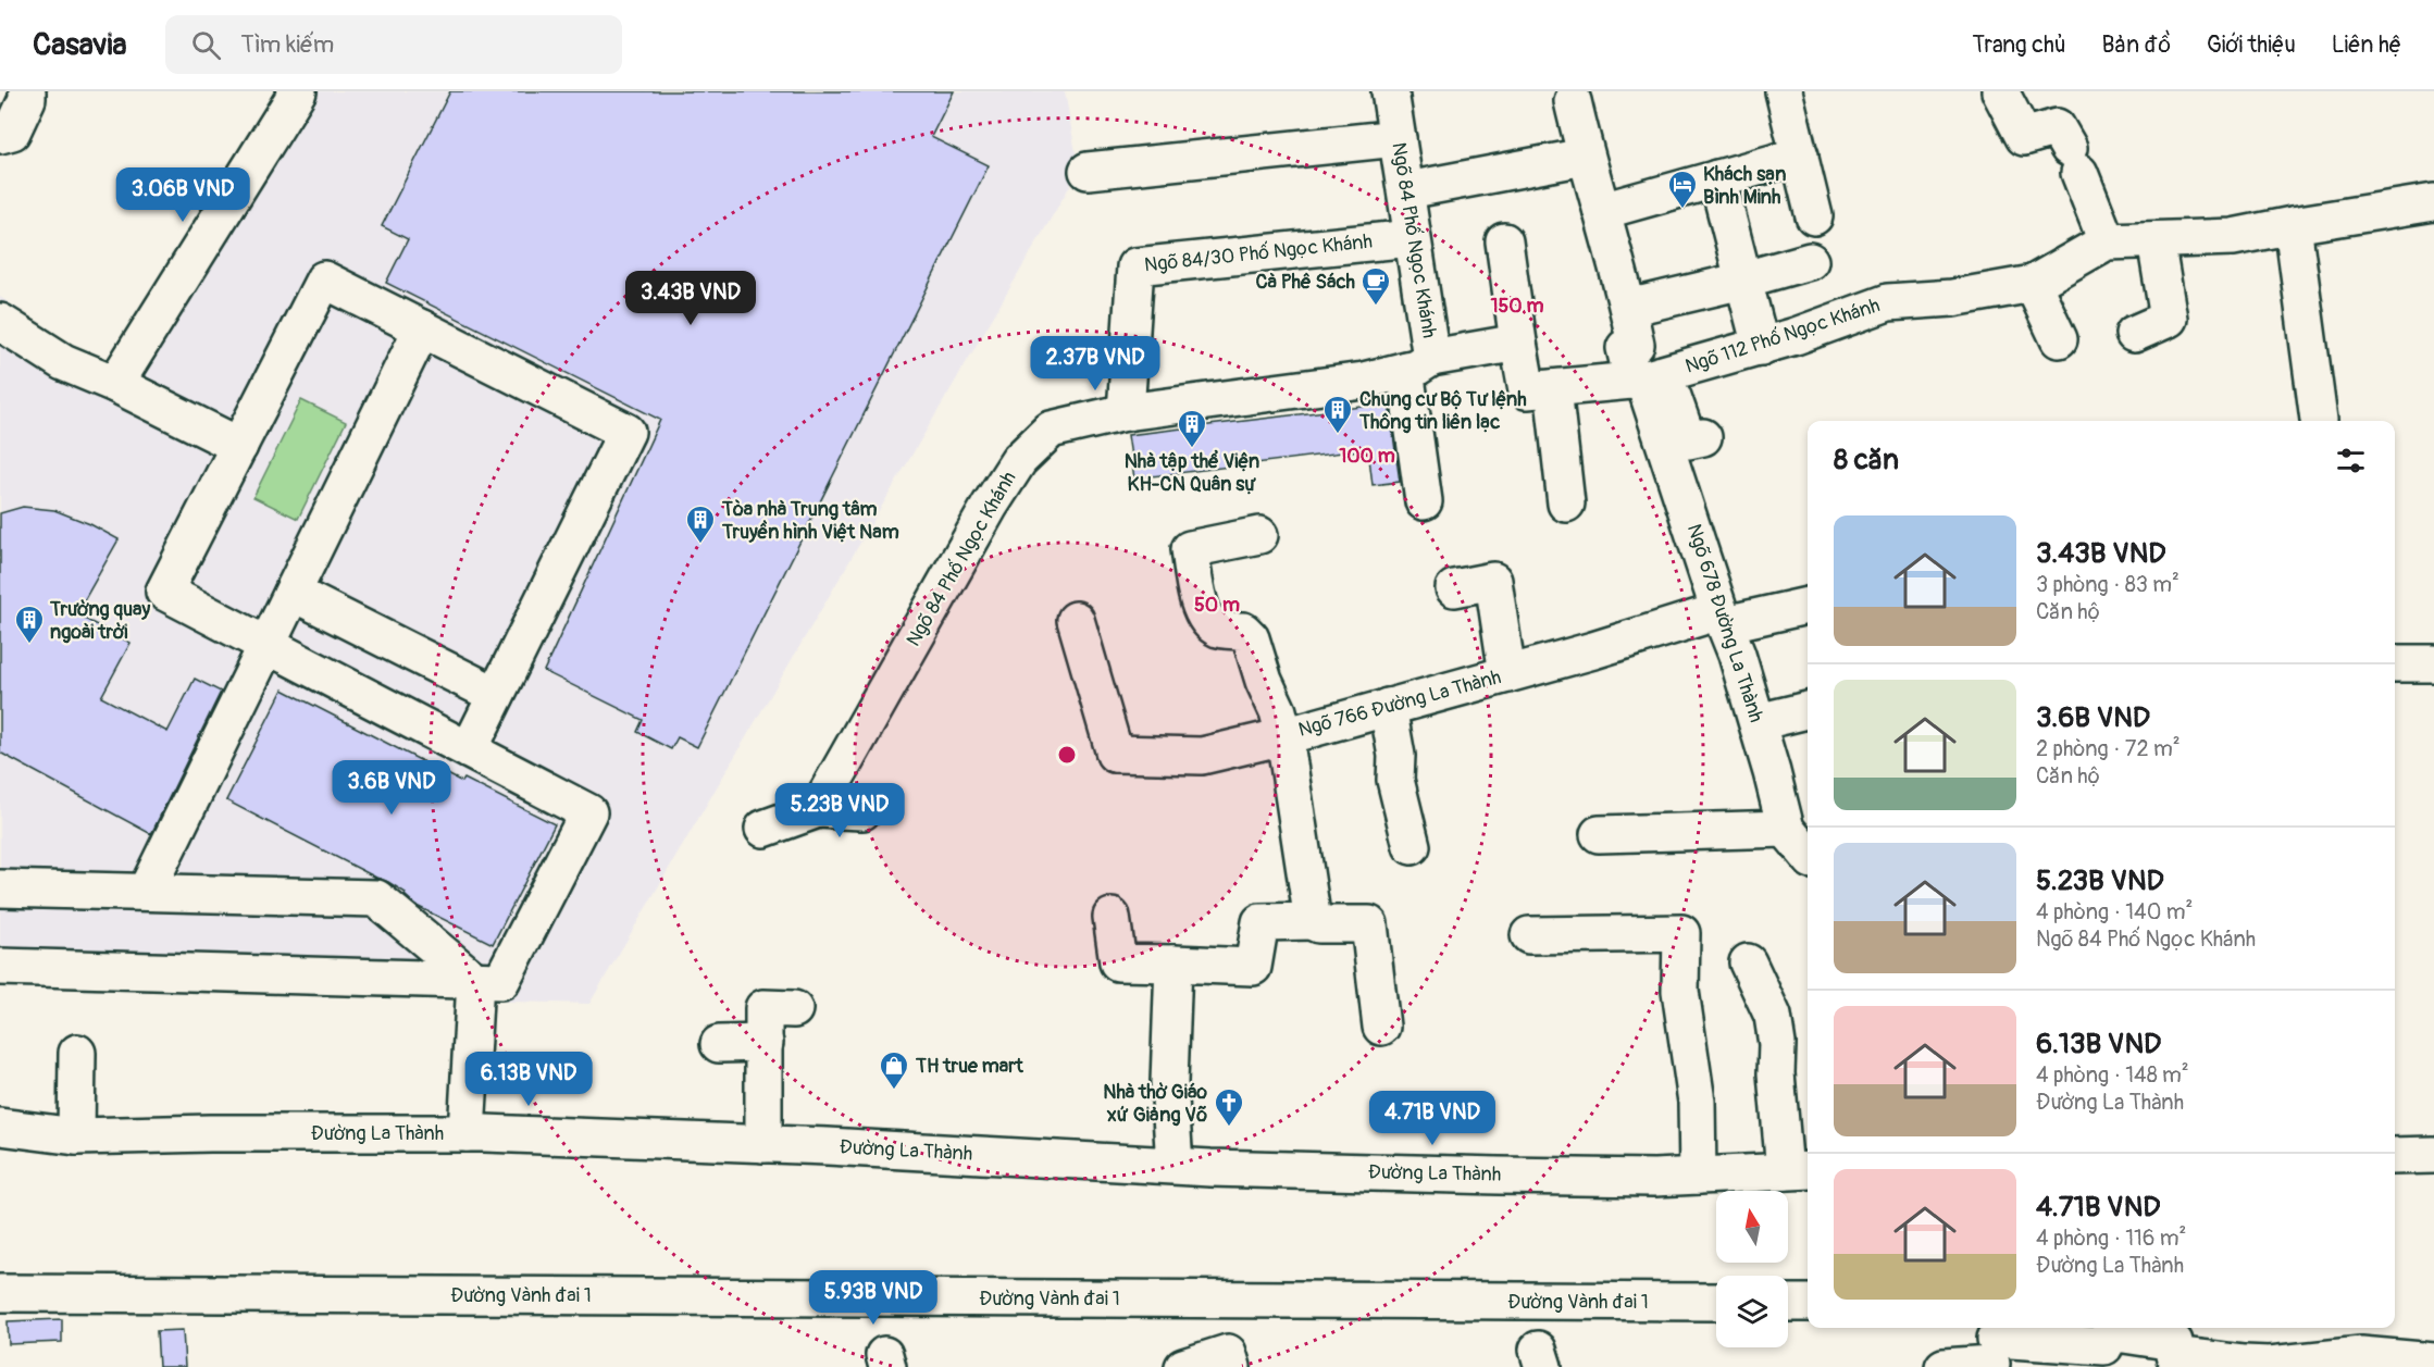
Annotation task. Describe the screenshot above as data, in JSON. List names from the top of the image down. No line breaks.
{"streets":{"street":["Ngõ 84 Phố Ngọc Khánh","Ngõ 84/30 Phố Ngọc Khánh","Ngõ 112 Phố Ngọc Khánh","Ngõ 678 Đường La Thành","Ngõ 766 Đường La Thành","Đường La Thành","Đường Vành đai 1"]},"crossings":[["Ngõ 84 Phố Ngọc Khánh","Ngõ 84/30 Phố Ngọc Khánh"],["Ngõ 112 Phố Ngọc Khánh","Ngõ 678 Đường La Thành"],["Ngõ 678 Đường La Thành","Ngõ 766 Đường La Thành"]],"places":{"hotel":["Khách sạn Bình Minh"],"cafe":["Cà Phê Sách"],"building":["Chung cư Bộ Tư lệnh Thông tin liên lạc","Nhà tập thể Viện KH-CN Quân sự","Tòa nhà Trung tâm Truyền hình Việt Nam","Trường quay ngoài trời"],"shop":["TH true mart"],"church":["Nhà thờ Giáo xứ Giảng Võ"]},"north":"top","page":{"header":"Casavia","search":"Tìm kiếm","nav":["Trang chủ","Bản đồ","Giới thiệu","Liên hệ"],"price":["3.06B VND","3.43B VND","2.37B VND","3.6B VND","5.23B VND","6.13B VND","4.71B VND","5.93B VND"],"heading":"8 căn","list":[{"name":"3.43B VND","note":"3 phòng · 83 m² · Căn hộ"},{"name":"3.6B VND","note":"2 phòng · 72 m² · Căn hộ"},{"name":"5.23B VND","note":"4 phòng · 140 m² · Ngõ 84 Phố Ngọc Khánh"},{"name":"6.13B VND","note":"4 phòng · 148 m² · Đường La Thành"},{"name":"4.71B VND","note":"4 phòng · 116 m² · Đường La Thành"}]},"rings":["150 m","100 m","50 m"]}
